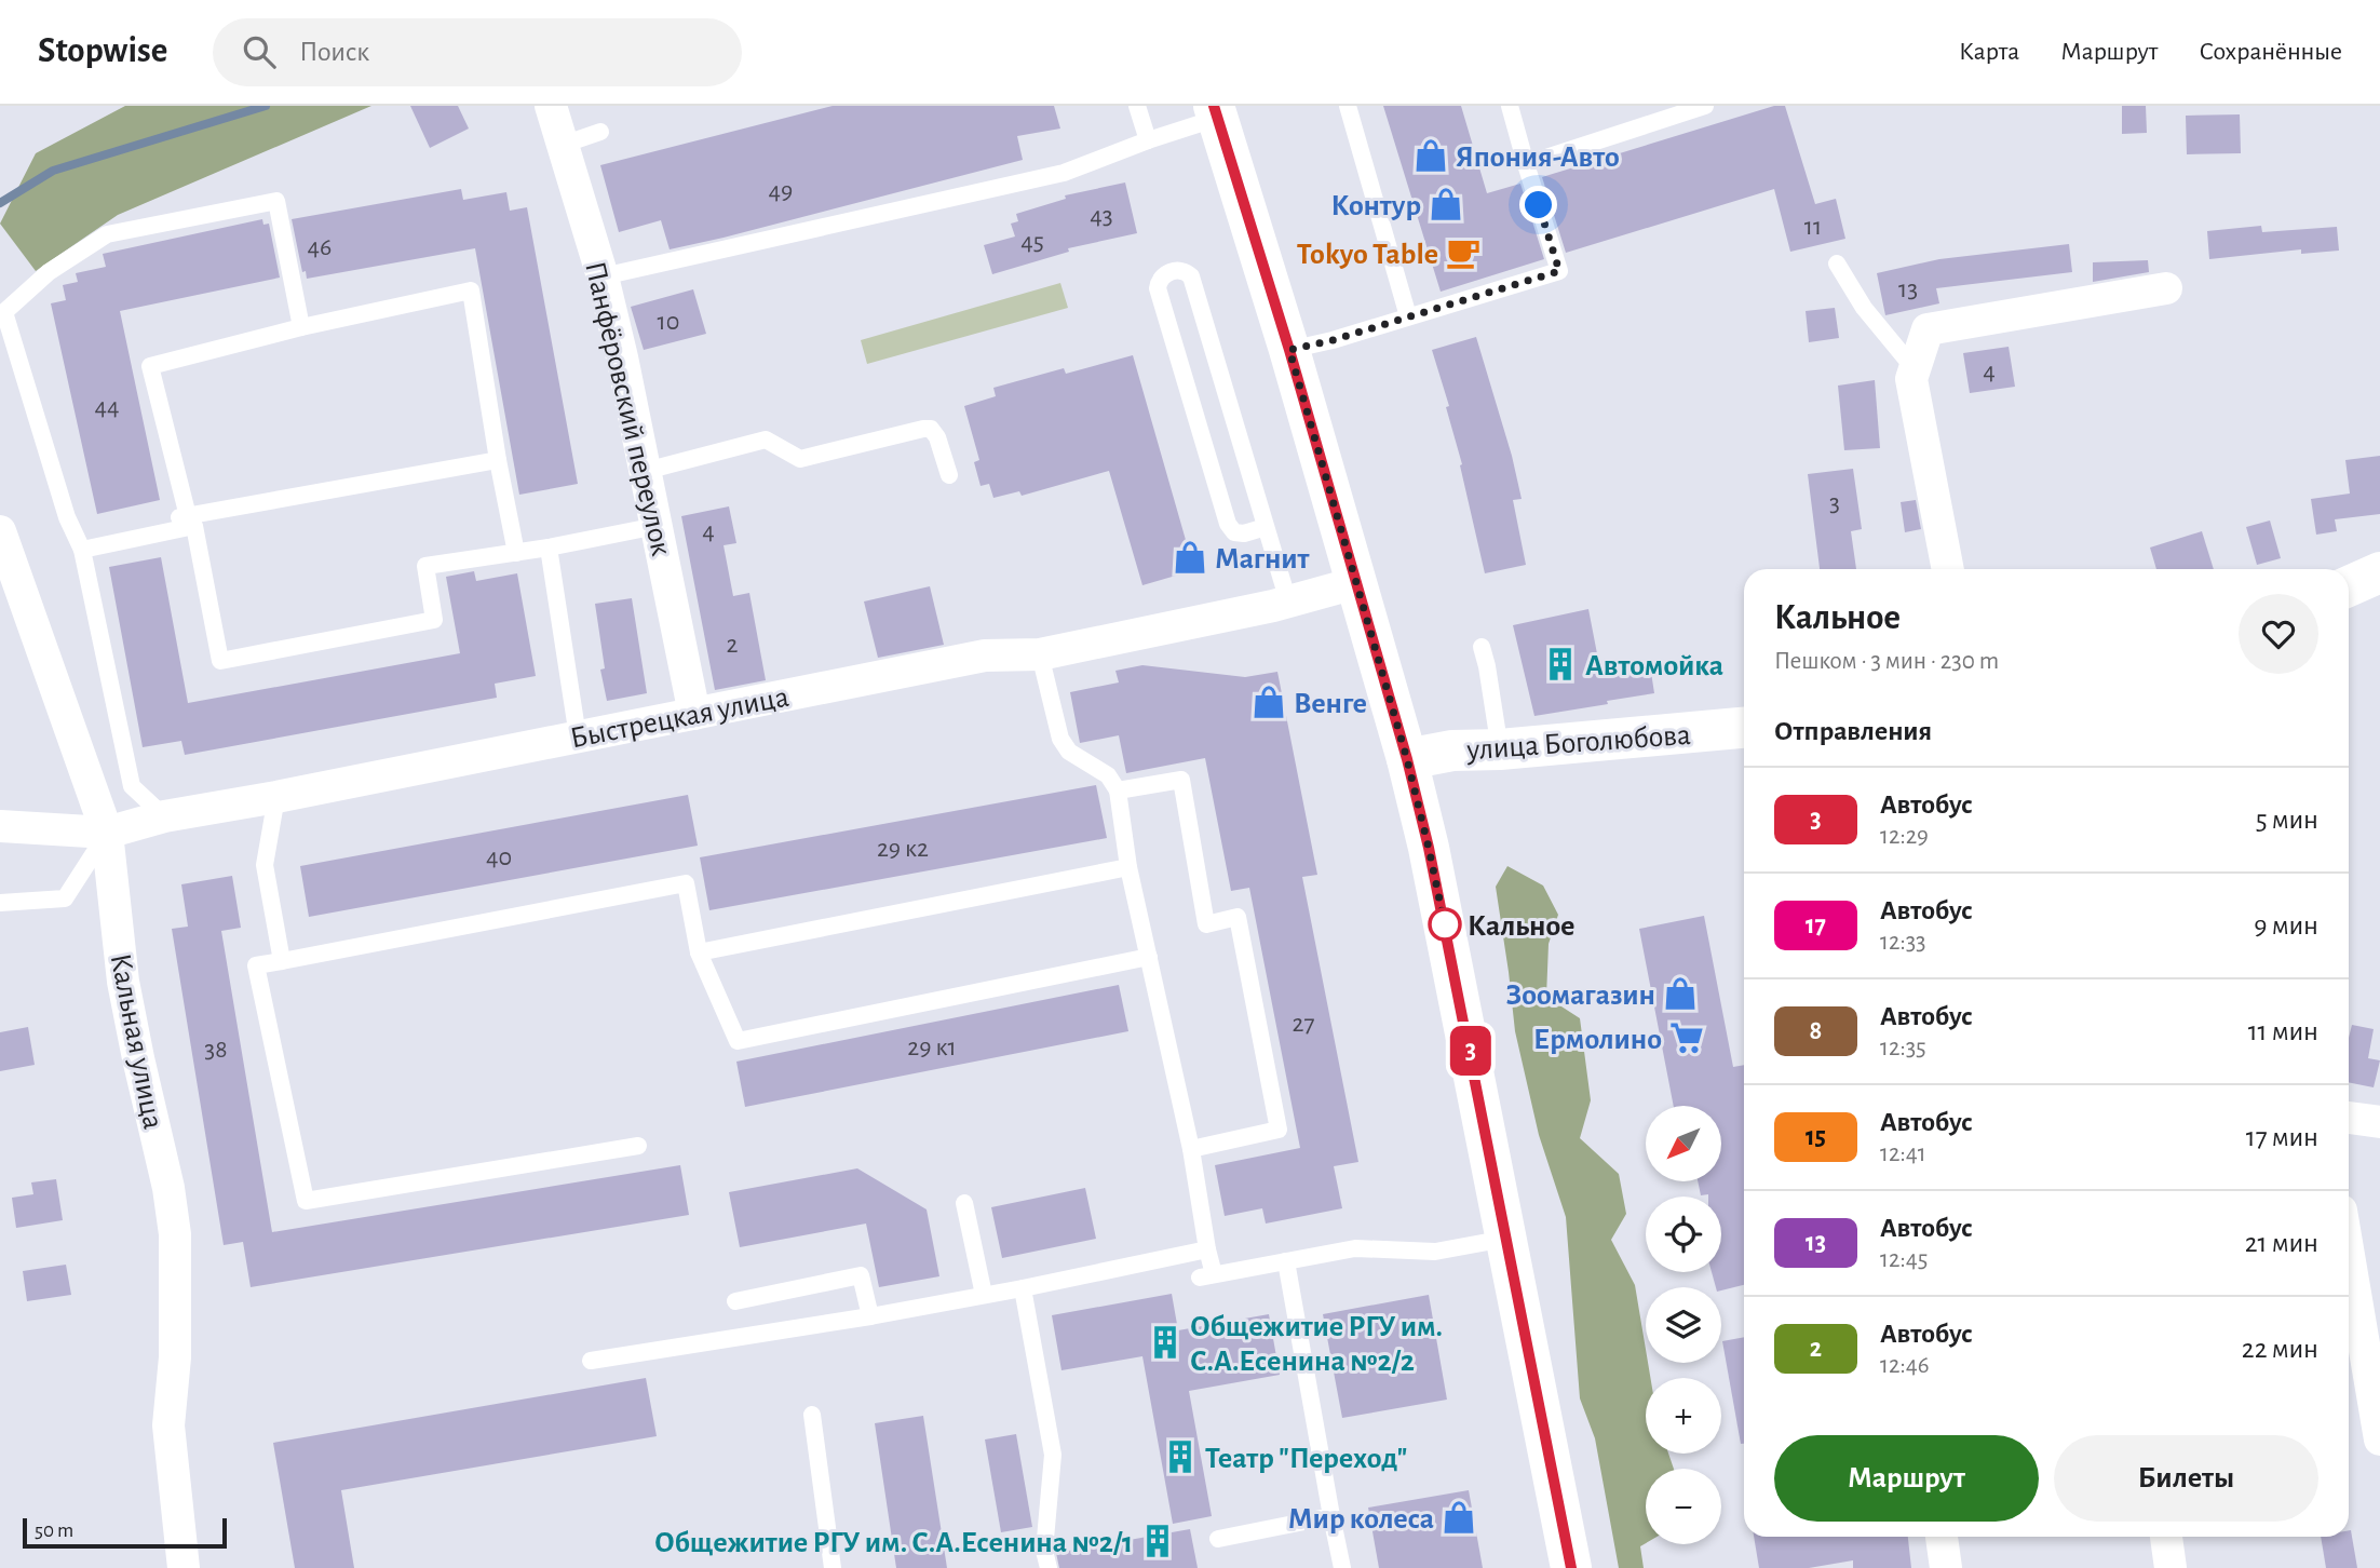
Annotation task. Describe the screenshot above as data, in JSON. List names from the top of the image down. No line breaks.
{"streets":{"main road":["улица Боголюбова"],"street":["Панфёровский переулок","Быстрецкая улица","Кальная улица"]},"crossings":[["Панфёровский переулок","Быстрецкая улица"],["Быстрецкая улица","Кальная улица"]],"places":{"shop":["Япония-Авто","Контур","Магнит","Венге","Зоомагазин","Мир колеса"],"cafe":["Tokyo Table"],"building":["Автомойка","Общежитие РГУ им. С.А.Есенина №2/2","Театр \"Переход\"","Общежитие РГУ им. С.А.Есенина №2/1"],"other":["Кальное"],"supermarket":["Ермолино"]},"lines":["bus line 3"],"house_numbers":["49","43","11","45","46","13","10","4","44","3","4","2","29 к2","40","27","29 к1","38"],"scale_bar":"50 m","north":"bottom left","page":{"header":"Stopwise","search":"Поиск","nav":["Карта","Маршрут","Сохранённые"],"on_map":"3","heading":[["Кальное","Пешком · 3 мин · 230 m"],"Отправления"],"list":[{"mark":"3","name":"Автобус","note":"12:29","value":"5 мин"},{"mark":"17","name":"Автобус","note":"12:33","value":"9 мин"},{"mark":"8","name":"Автобус","note":"12:35","value":"11 мин"},{"mark":"15","name":"Автобус","note":"12:41","value":"17 мин"},{"mark":"13","name":"Автобус","note":"12:45","value":"21 мин"},{"mark":"2","name":"Автобус","note":"12:46","value":"22 мин"}],"map_buttons":["+","−"],"buttons":["Маршрут","Билеты"],"scale":"50 m"}}
